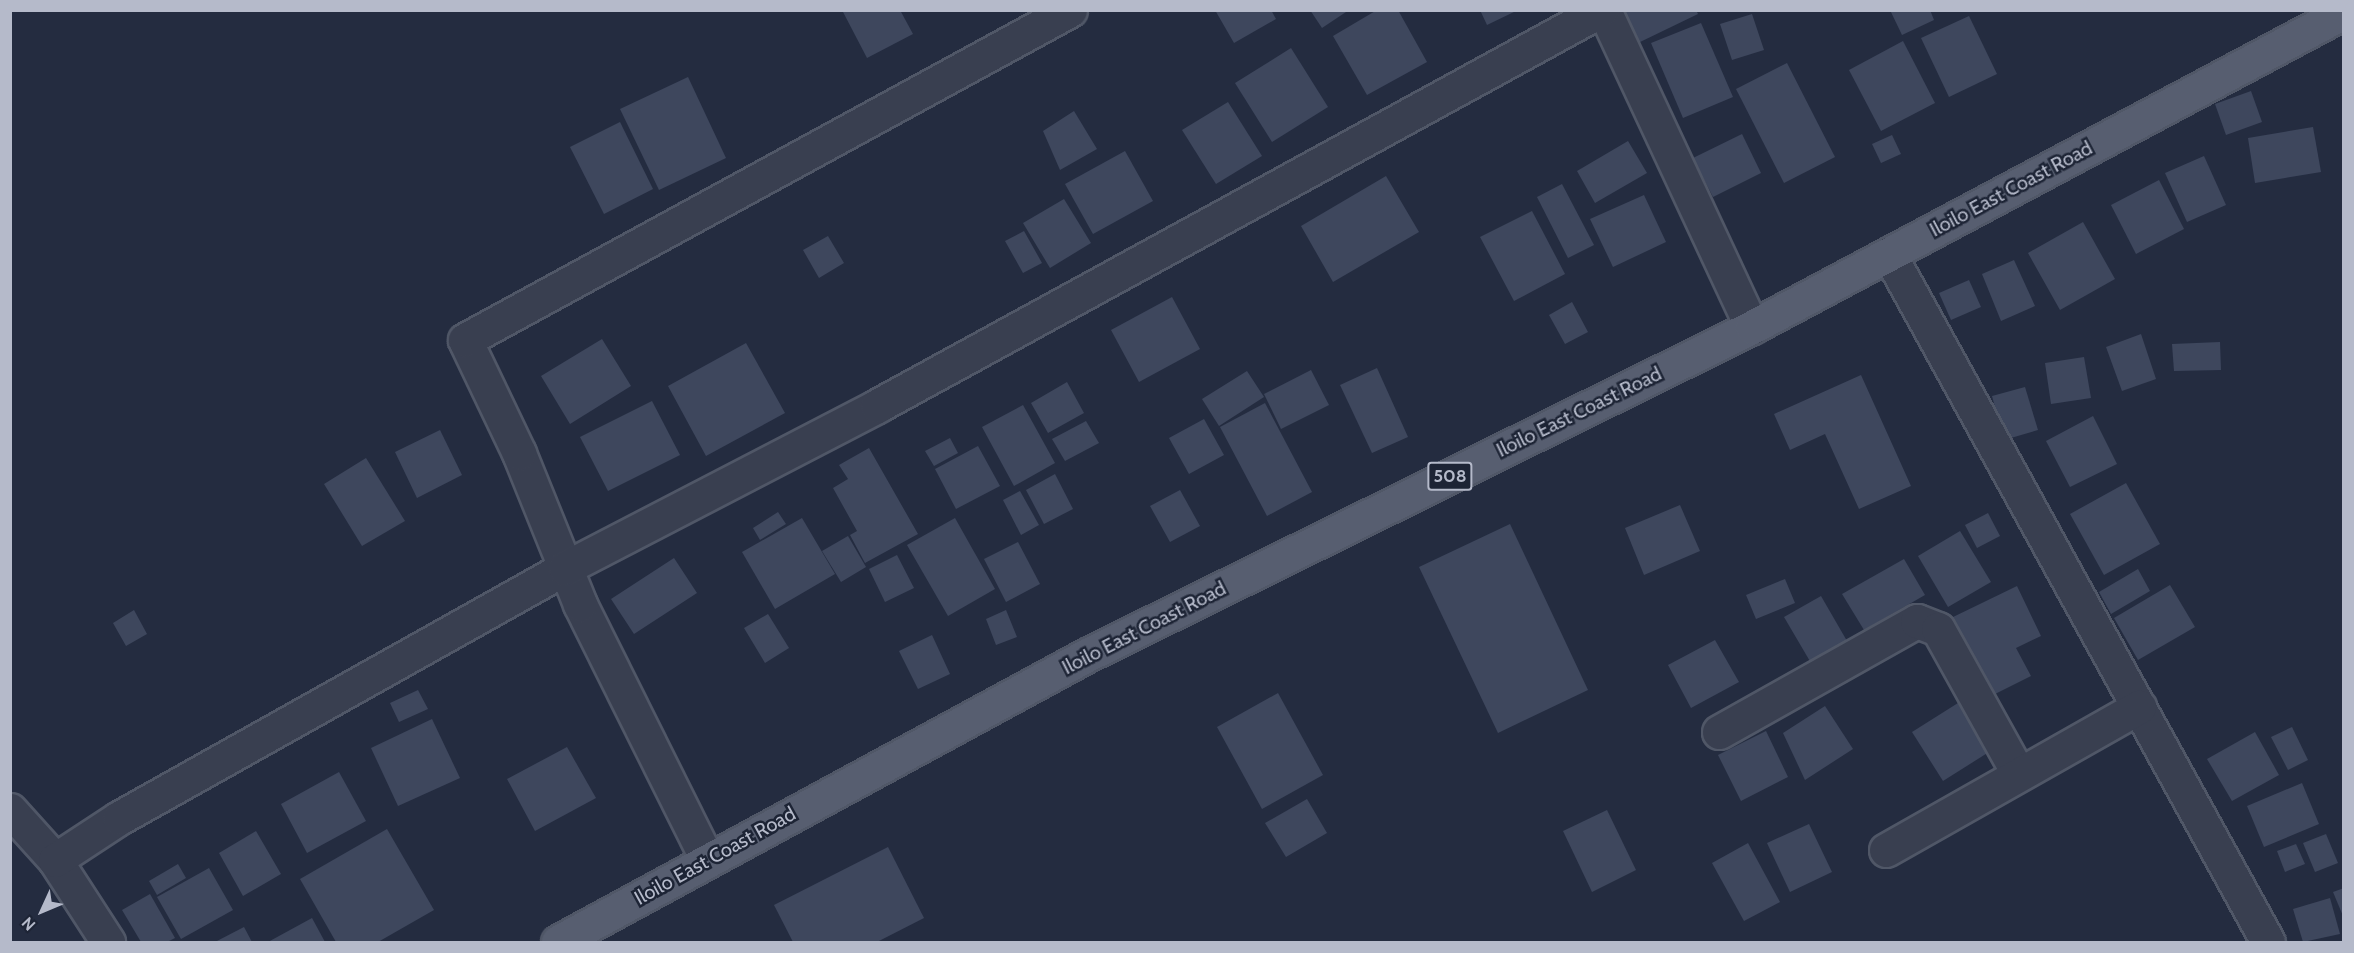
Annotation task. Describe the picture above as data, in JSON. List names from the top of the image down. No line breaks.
{"streets":{"main road":["Iloilo East Coast Road","508"]},"north":"bottom left"}
